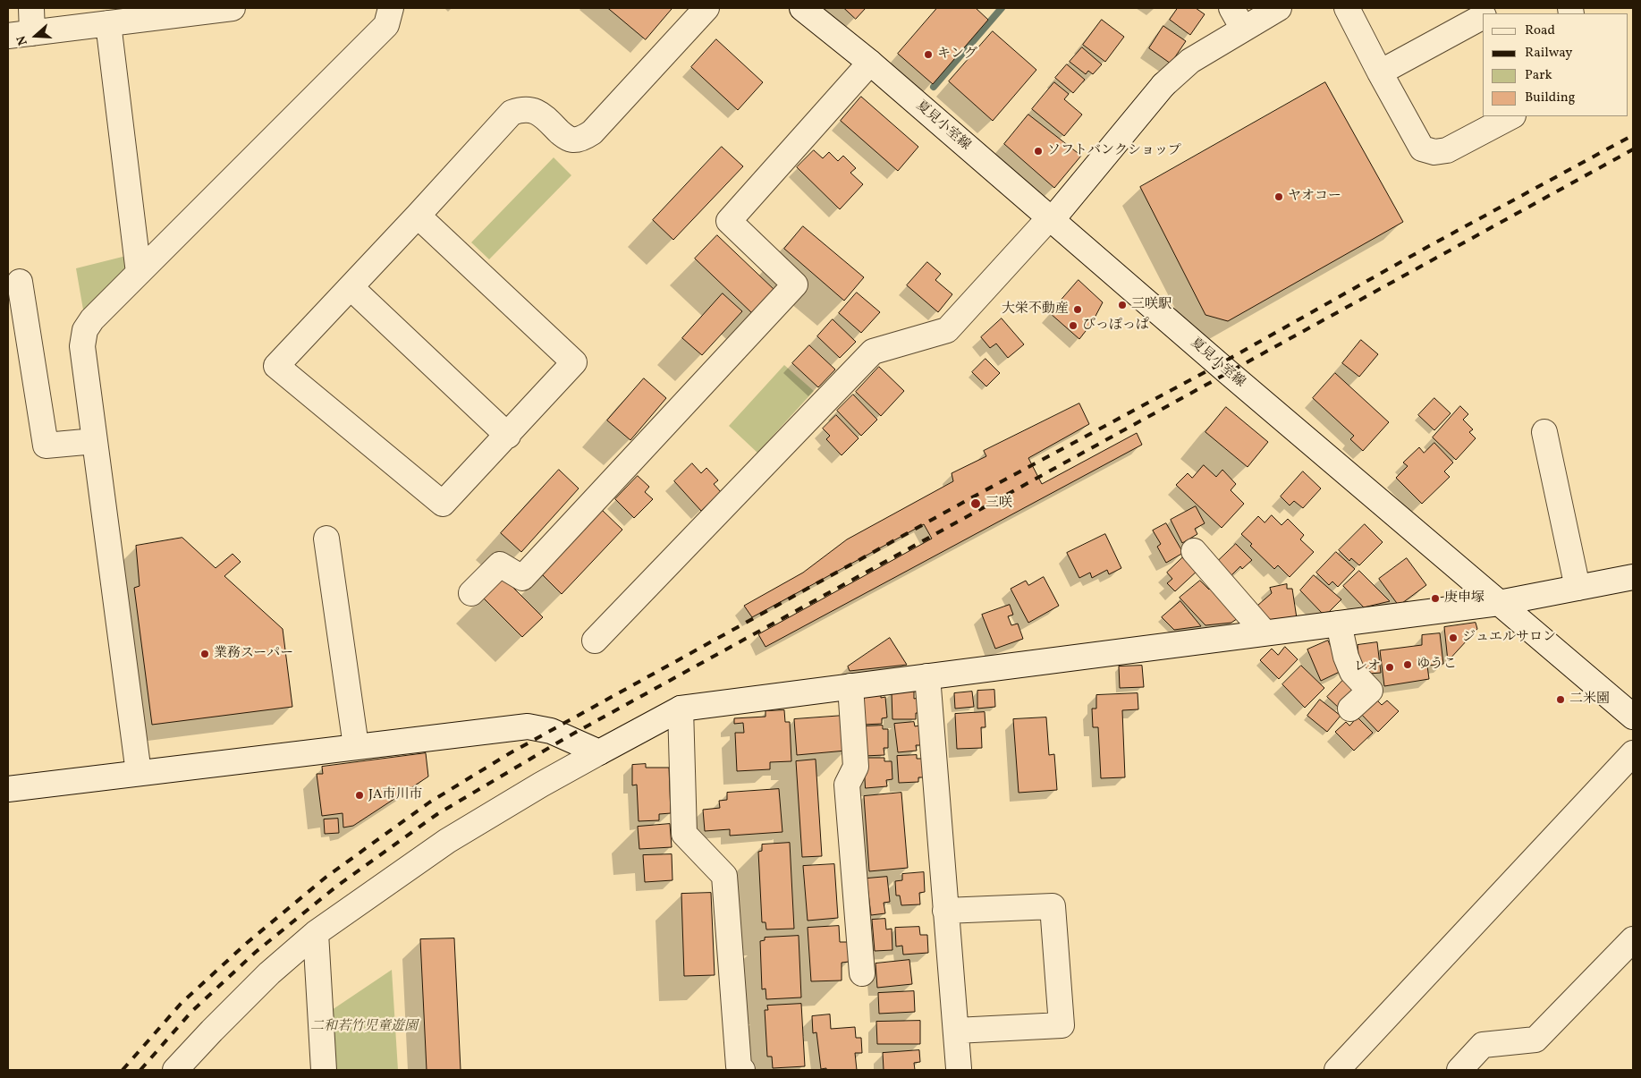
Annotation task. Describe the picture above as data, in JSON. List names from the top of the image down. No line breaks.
{"streets":{"street":["夏見小室線"]},"parks":["二和若竹児童遊園"],"places":["キング","ソフトバンクショップ","ヤオコー","三咲駅","大栄不動産","ぴっぽっぱ","三咲","庚申塚","ジュエルサロン","業務スーパー","ゆうこ","レオ","二米園","JA市川市"],"legend":["Road","Railway","Park","Building"],"north":"left"}
